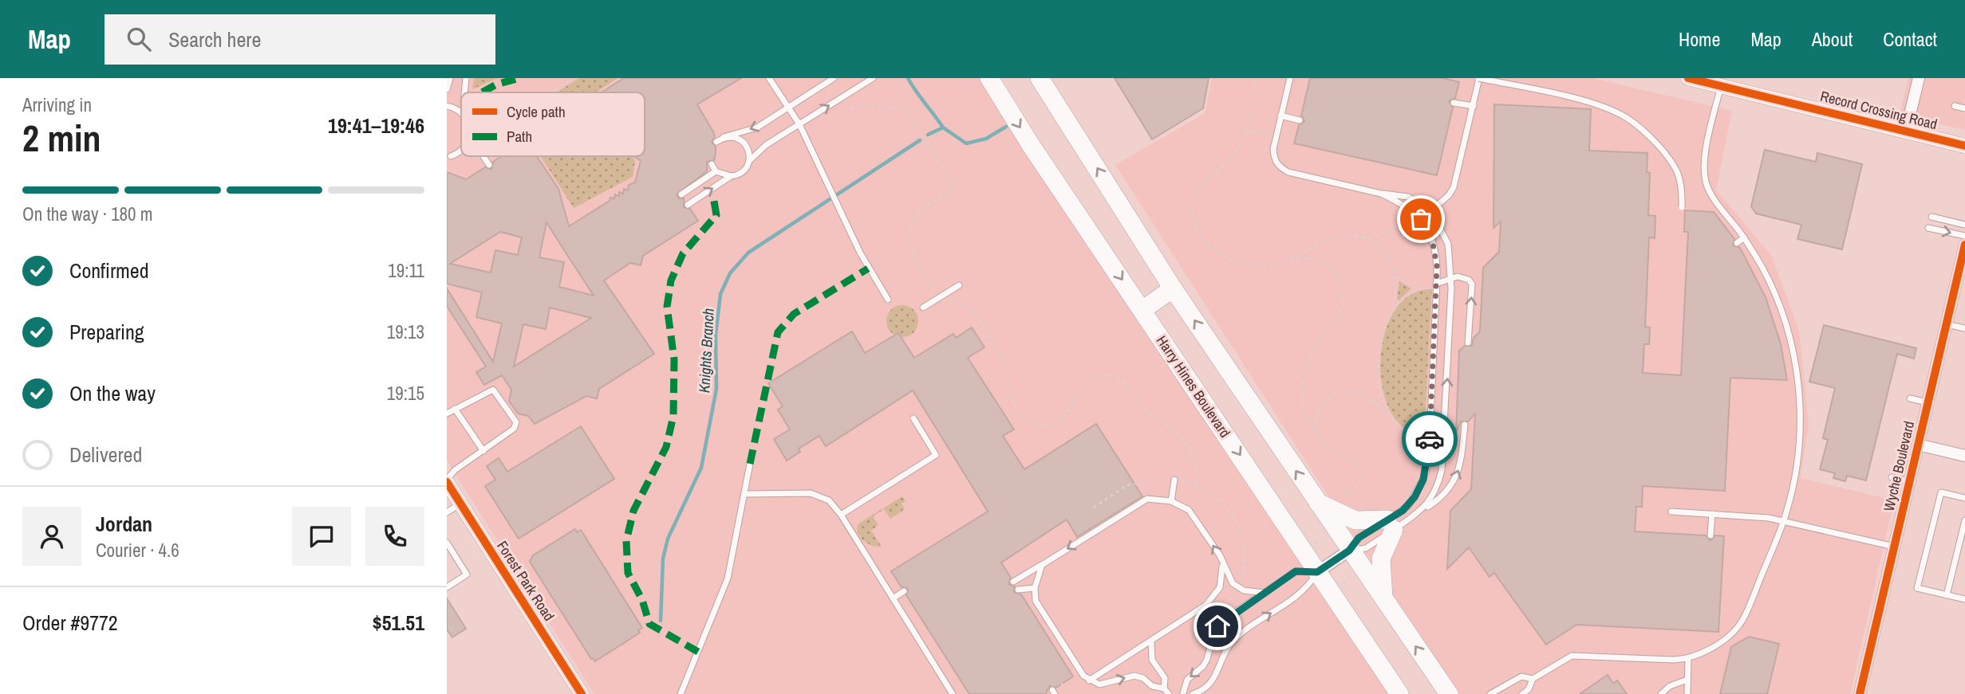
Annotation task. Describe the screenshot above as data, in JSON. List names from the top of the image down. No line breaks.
{"streets":{"main road":["Harry Hines Boulevard"],"street":["Record Crossing Road","Wyche Boulevard","Forest Park Road"]},"water":["Knights Branch"],"legend":["Cycle path","Path"],"page":{"header":"Map","search":"Search here","nav":["Home","Map","About","Contact"],"heading":["2 min","Arriving in","19:41–19:46"],"panel":["Jordan","Courier · 4.6","Order #9772","$51.51"],"bar":"On the way · 180 m","list":[["Confirmed","19:11"],["Preparing","19:13"],["On the way","19:15"],"Delivered"]}}
